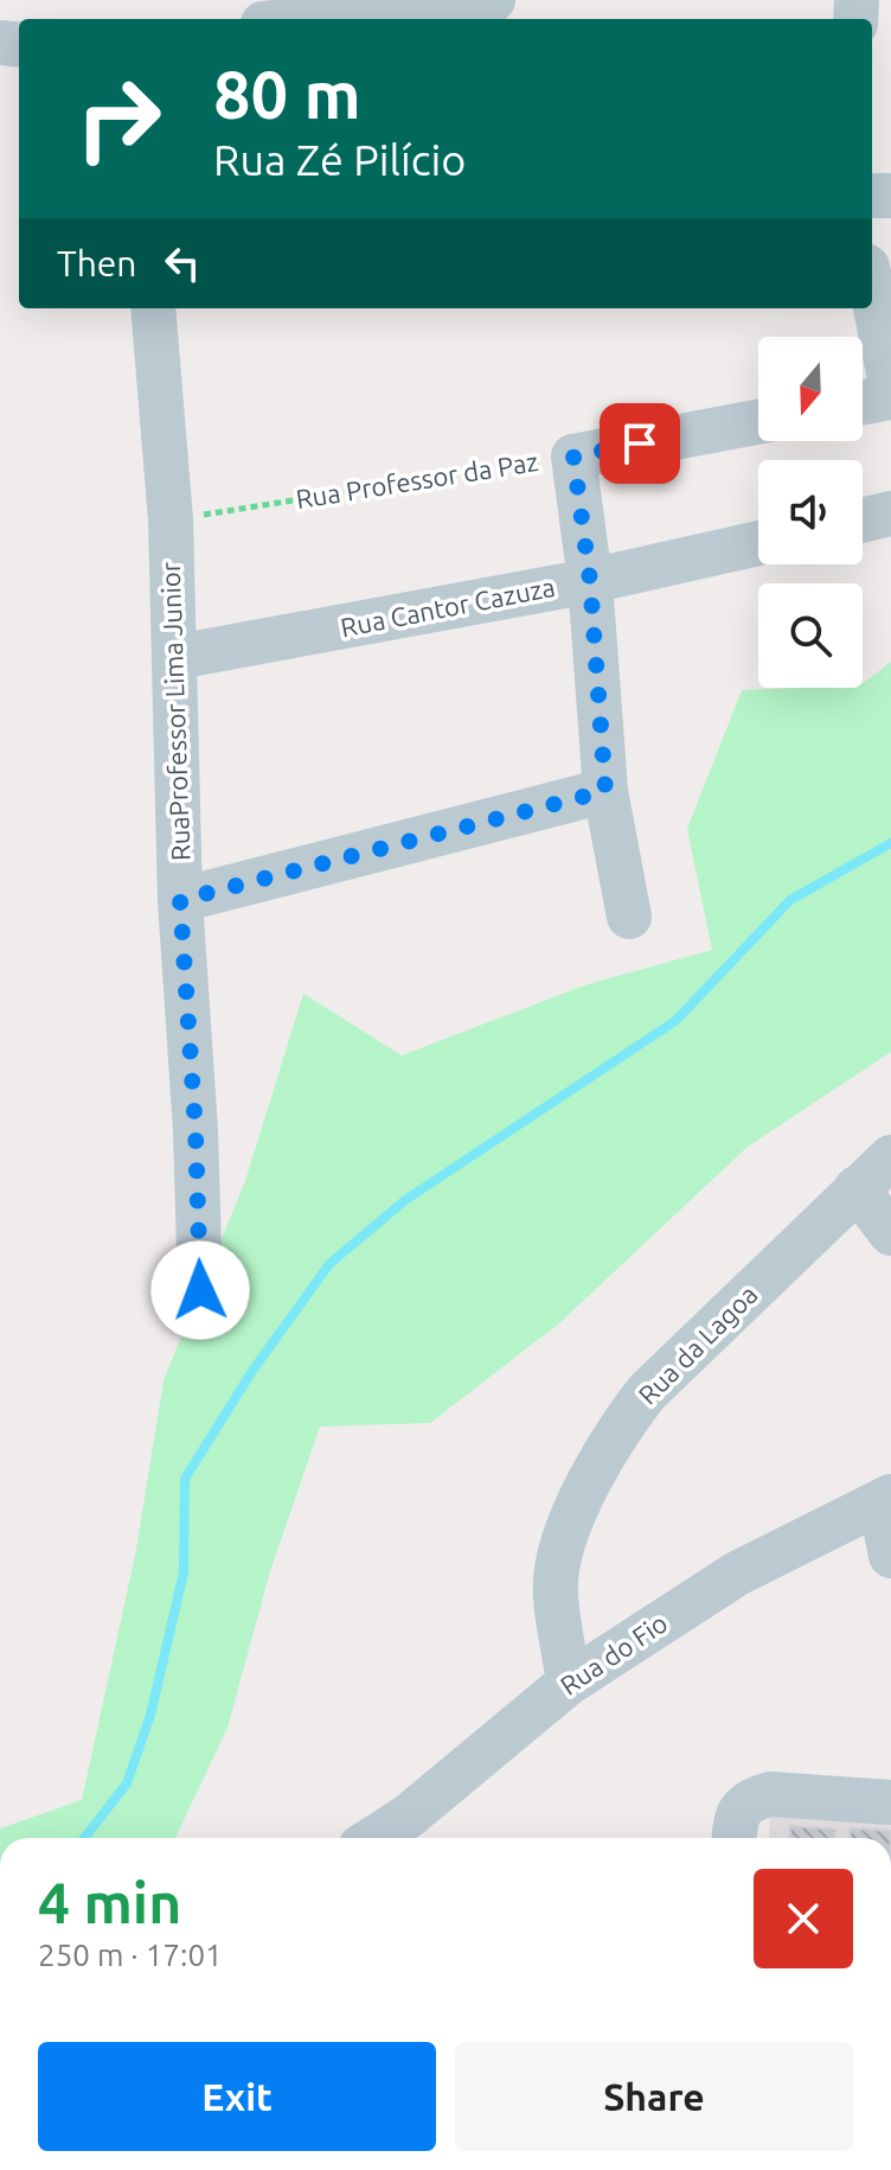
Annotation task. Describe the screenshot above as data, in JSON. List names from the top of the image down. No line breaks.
{"streets":{"street":["Rua Professor da Paz","Rua Cantor Cazuza","RuaProfessor Lima Junior","Rua da Lagoa","Rua do Fio"]},"crossings":[["Rua Professor da Paz","RuaProfessor Lima Junior"],["Rua Cantor Cazuza","RuaProfessor Lima Junior"],["Rua da Lagoa","Rua do Fio"]],"north":"bottom","page":{"turn":["80 m","Rua Zé Pilício"],"then":"Then","heading":["4 min","250 m · 17:01"],"buttons":["Exit","Share"]}}
